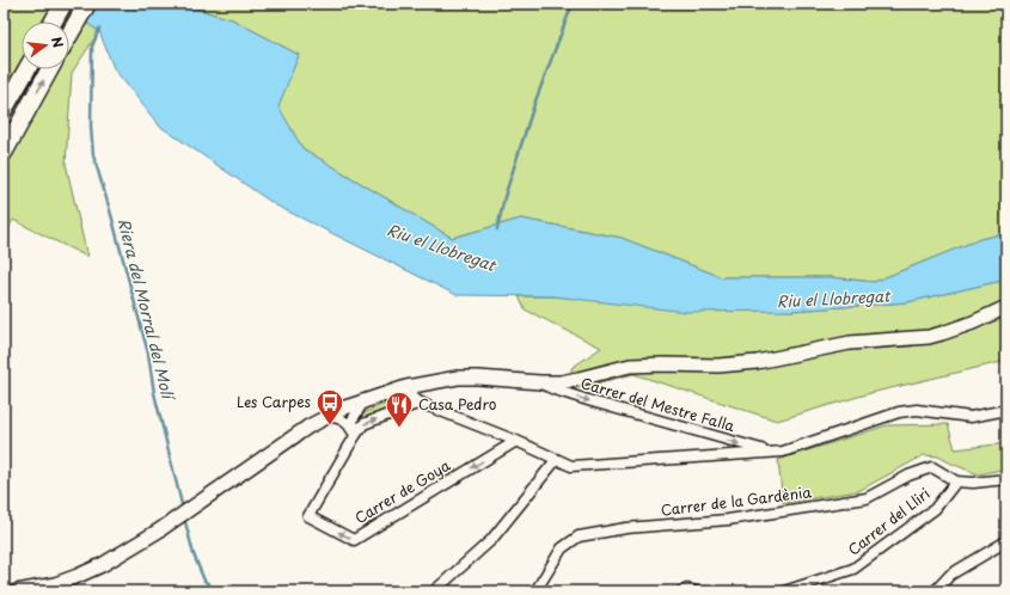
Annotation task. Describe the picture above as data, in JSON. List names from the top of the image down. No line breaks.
{"streets":{"street":["Carrer del Mestre Falla","Carrer de Goya","Carrer de la Gardènia","Carrer del Lliri"]},"crossings":[["Carrer de la Gardènia","Carrer del Lliri"]],"water":["Riu el Llobregat","Riera del Morral del Molí"],"places":{"bus stop":["Les Carpes"],"restaurant":["Casa Pedro"]},"north":"right"}
